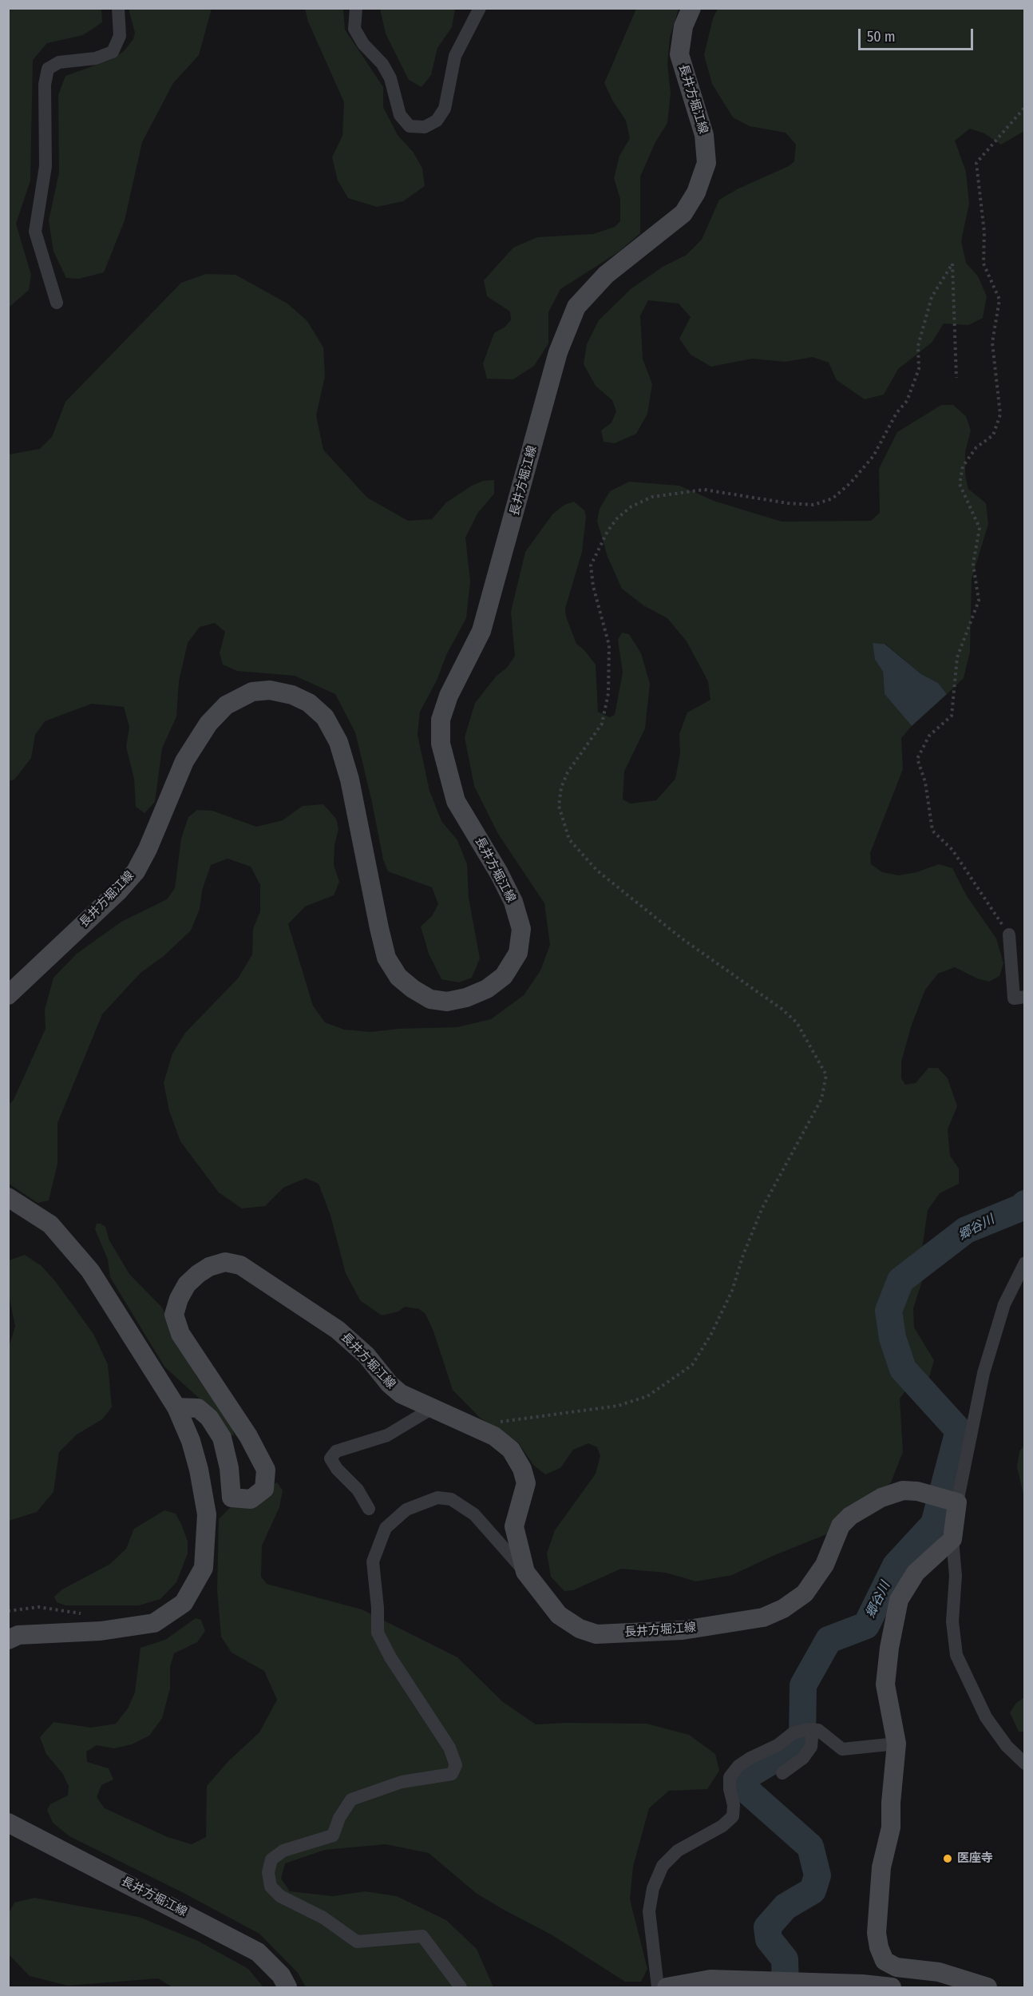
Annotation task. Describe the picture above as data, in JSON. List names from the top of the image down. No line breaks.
{"streets":{"main road":["長井方堀江線"]},"water":["郷谷川"],"places":["医座寺"],"scale_bar":"50 m"}
